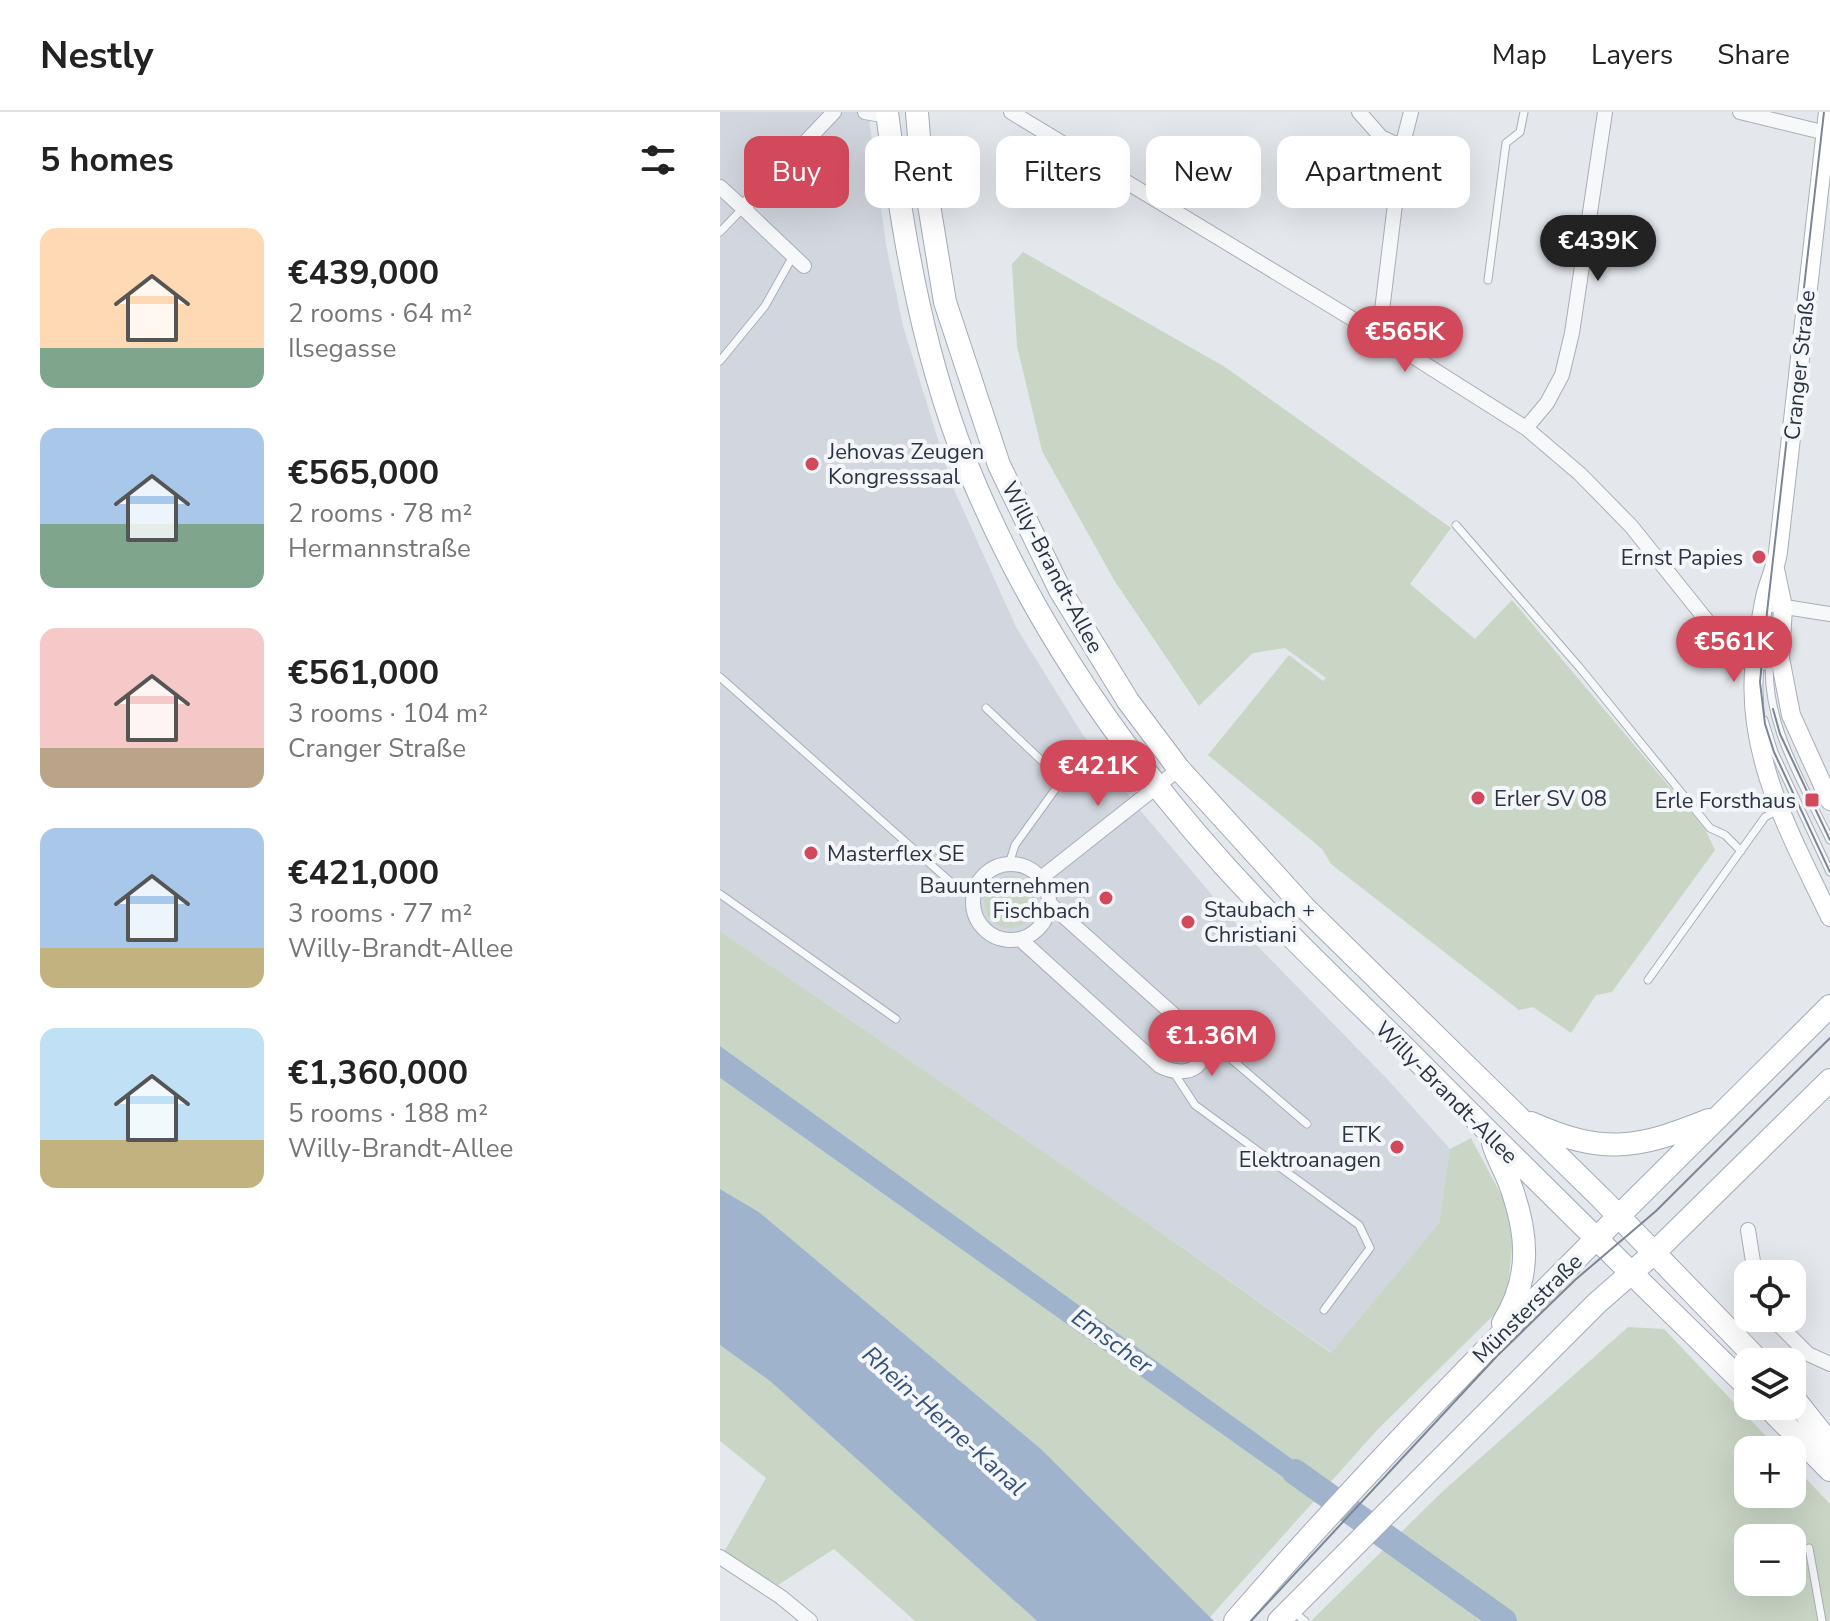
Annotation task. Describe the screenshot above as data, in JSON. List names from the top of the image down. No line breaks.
{"streets":{"main road":["Cranger Straße","Willy-Brandt-Allee","Münsterstraße"]},"crossings":[["Willy-Brandt-Allee","Münsterstraße"]],"water":["Emscher","Rhein-Herne-Kanal"],"places":{"other":["Jehovas Zeugen Kongresssaal","Ernst Papies","Erler SV 08","Masterflex SE","Bauunternehmen Fischbach","Staubach + Christiani","ETK Elektroanagen"],"transit":["Erle Forsthaus"]},"page":{"header":"Nestly","nav":["Map","Layers","Share"],"heading":"5 homes","chip":["Buy","Rent","Filters","New","Apartment"],"list":[{"name":"€439,000","note":"2 rooms · 64 m² · Ilsegasse"},{"name":"€565,000","note":"2 rooms · 78 m² · Hermannstraße"},{"name":"€561,000","note":"3 rooms · 104 m² · Cranger Straße"},{"name":"€421,000","note":"3 rooms · 77 m² · Willy-Brandt-Allee"},{"name":"€1,360,000","note":"5 rooms · 188 m² · Willy-Brandt-Allee"}],"price":["€439K","€565K","€561K","€421K","€1.36M"],"map_buttons":["+","−"]}}
